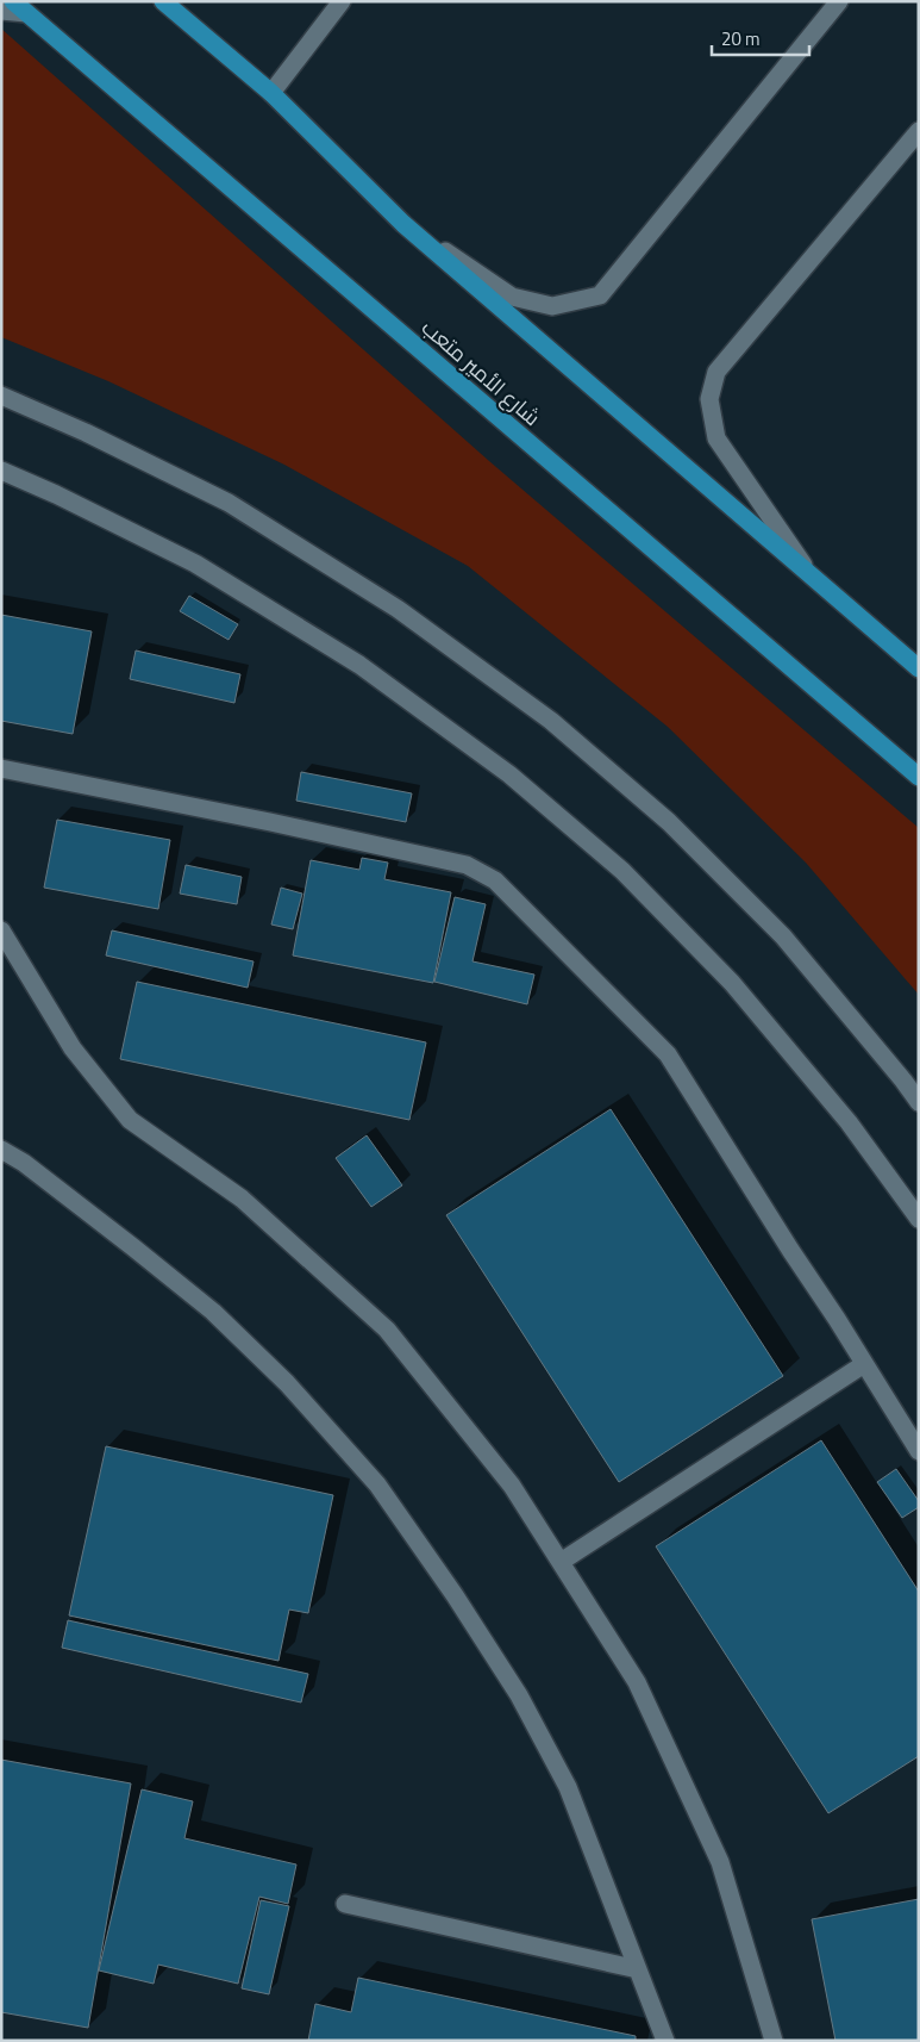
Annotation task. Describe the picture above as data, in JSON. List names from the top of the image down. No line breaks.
{"streets":{"main road":["شارع الأمير متعب"]},"scale_bar":"20 m"}
